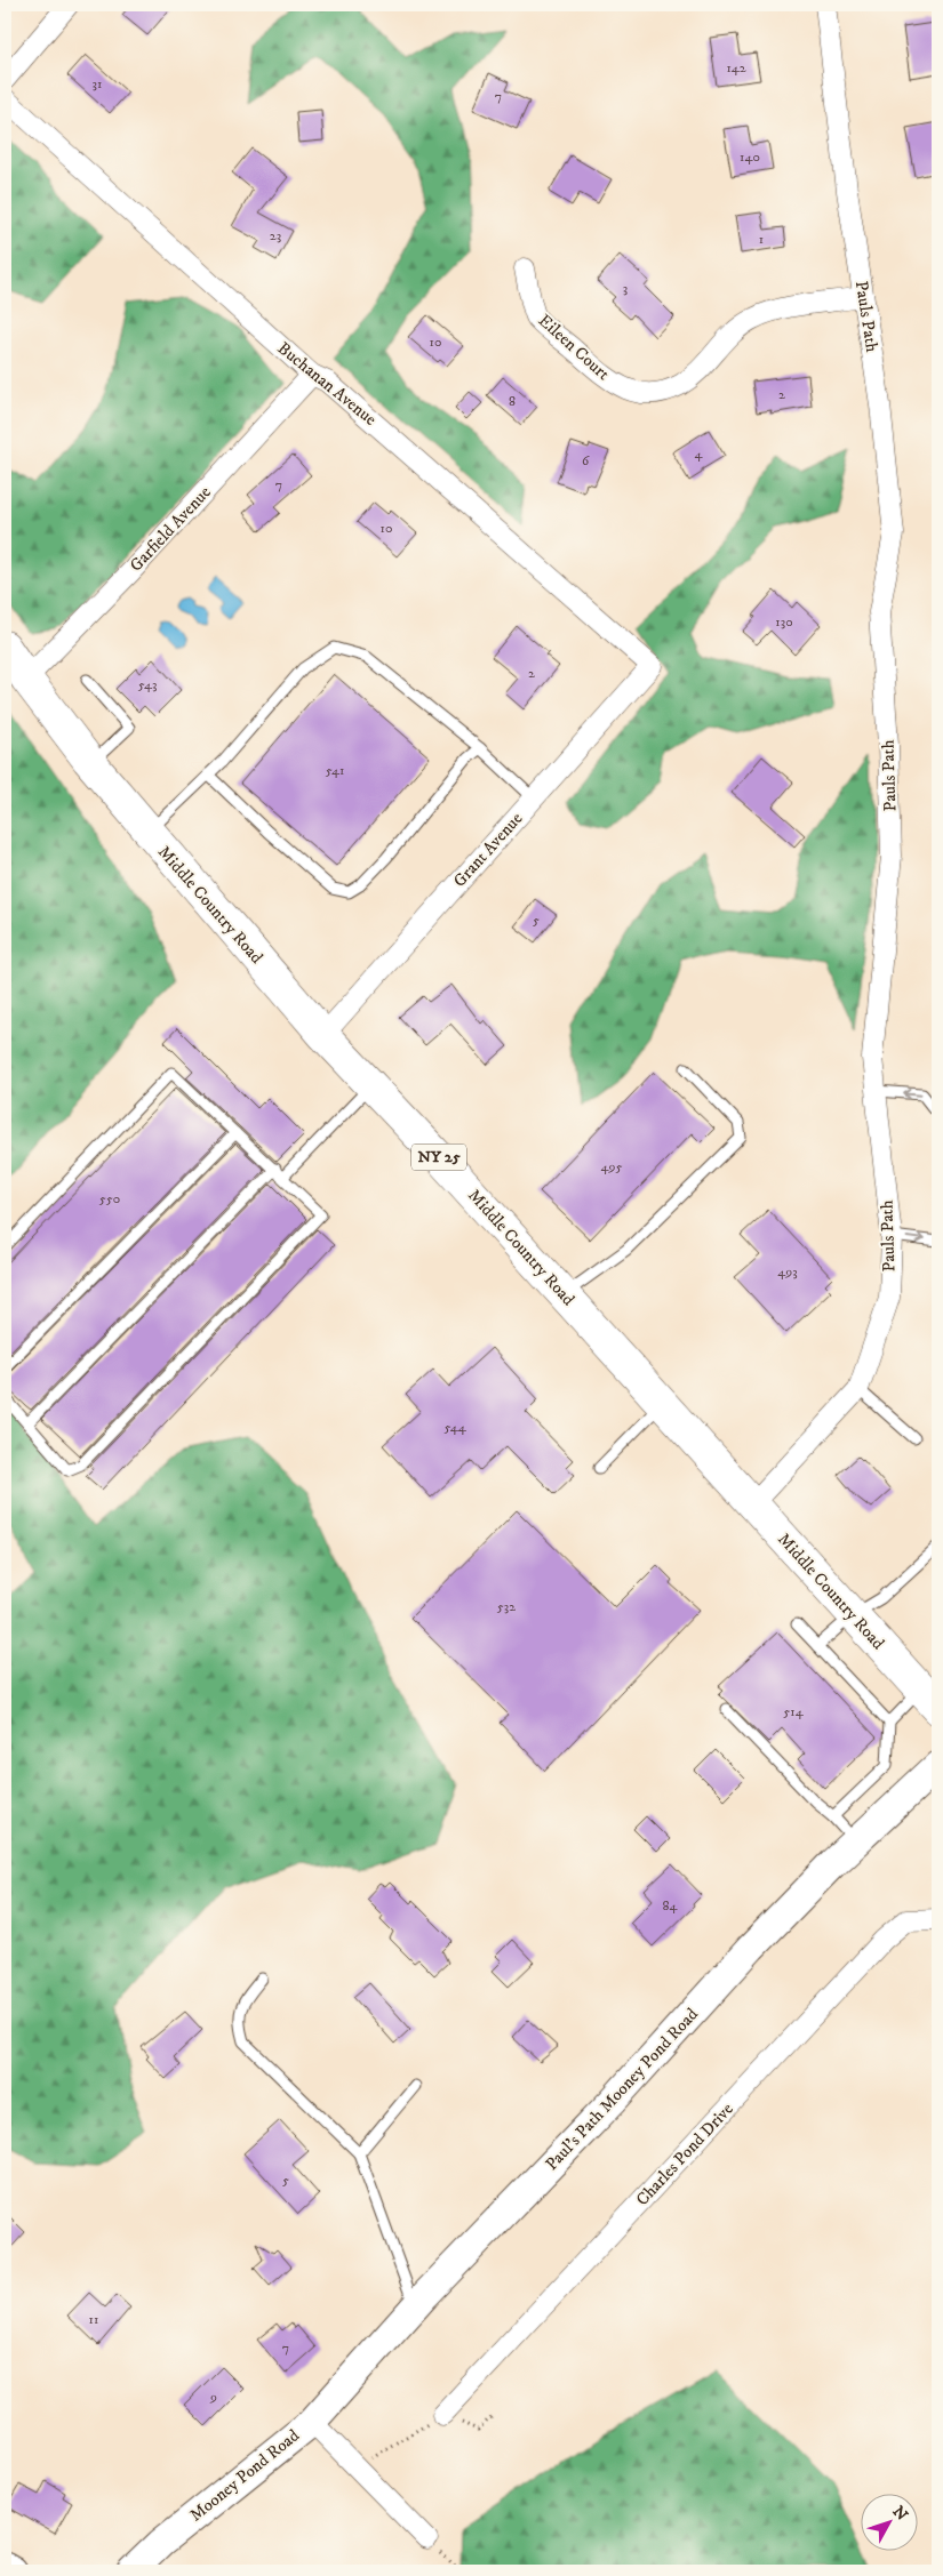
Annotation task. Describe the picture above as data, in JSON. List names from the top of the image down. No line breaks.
{"streets":{"main road":["Middle Country Road","NY 25"],"street":["Pauls Path","Eileen Court","Buchanan Avenue","Garfield Avenue","Grant Avenue","Paul's Path Mooney Pond Road","Charles Pond Drive","Mooney Pond Road"]},"crossings":[["Pauls Path","Eileen Court"],["Pauls Path","Middle Country Road"],["Buchanan Avenue","Garfield Avenue"],["Buchanan Avenue","Grant Avenue"],["Garfield Avenue","Middle Country Road"],["Grant Avenue","Middle Country Road"],["Paul's Path Mooney Pond Road","Mooney Pond Road"]],"house_numbers":["142","31","7","140","23","1","3","10","2","8","4","6","7","10","130","2","543","541","5","495","550","493","544","532","514","84","5","11","7","9"],"north":"top right"}
